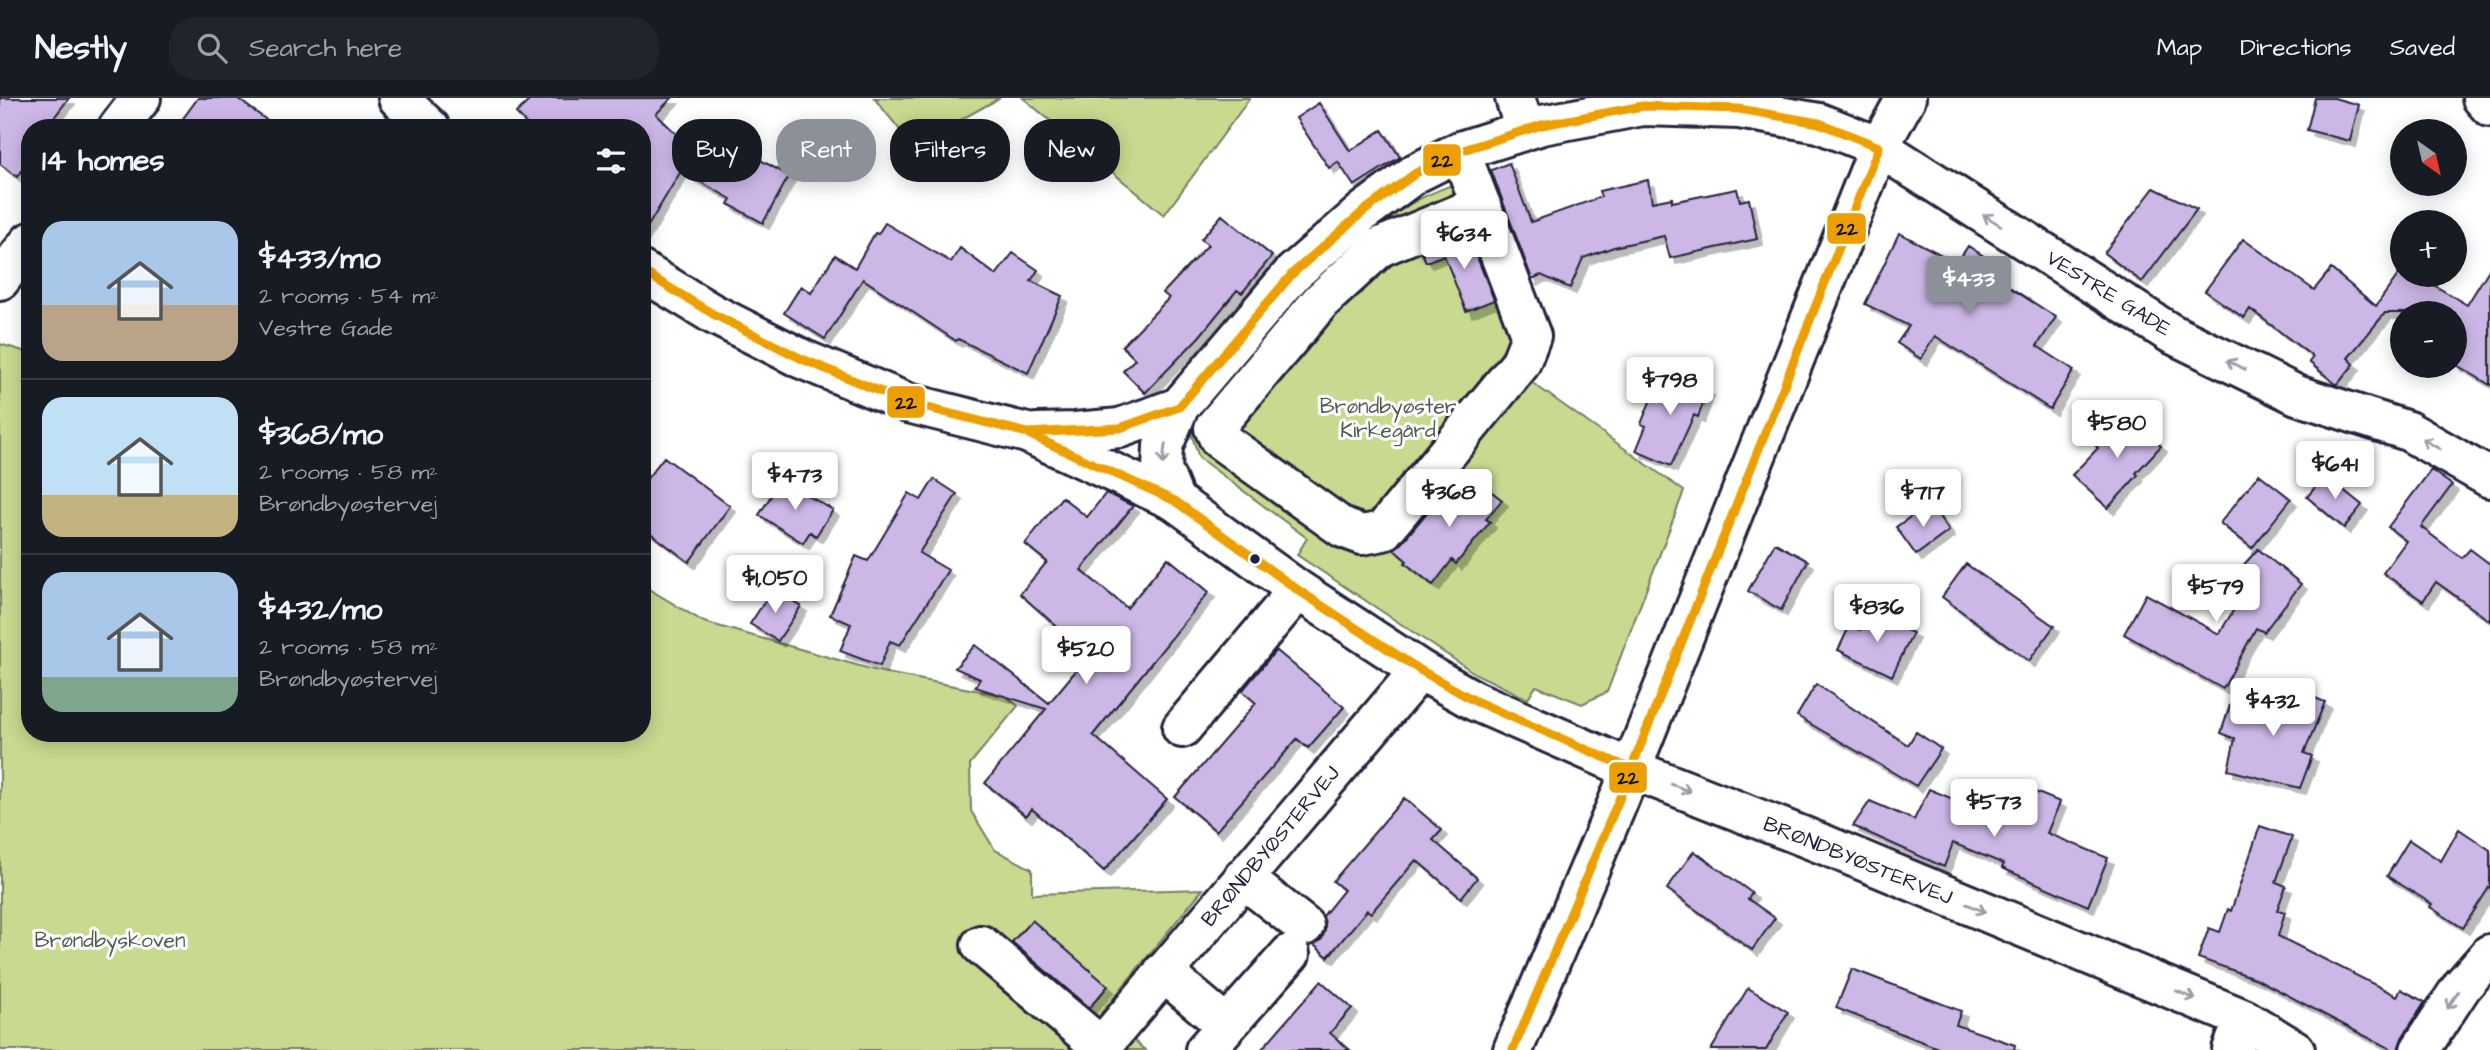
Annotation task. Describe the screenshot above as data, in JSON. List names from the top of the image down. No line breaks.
{"streets":{"street":["VESTRE GADE","BRØNDBYØSTERVEJ"]},"crossings":[["VESTRE GADE","BRØNDBYØSTERVEJ"]],"one_way":["VESTRE GADE"],"parks":["Brøndbyøster Kirkegård","Brøndbyskoven"],"lines":["transit line 22"],"north":"bottom right","page":{"header":"Nestly","search":"Search here","nav":["Map","Directions","Saved"],"map_buttons":["+","−"],"chip":["Buy","Rent","Filters","New"],"heading":"14 homes","list":[{"name":"$433/mo","note":"2 rooms · 54 m² · Vestre Gade"},{"name":"$368/mo","note":"2 rooms · 58 m² · Brøndbyøstervej"},{"name":"$432/mo","note":"2 rooms · 58 m² · Brøndbyøstervej"}],"price":["$634","$433","$798","$580","$641","$473","$368","$717","$1,050","$579","$836","$520","$432","$573"]}}
